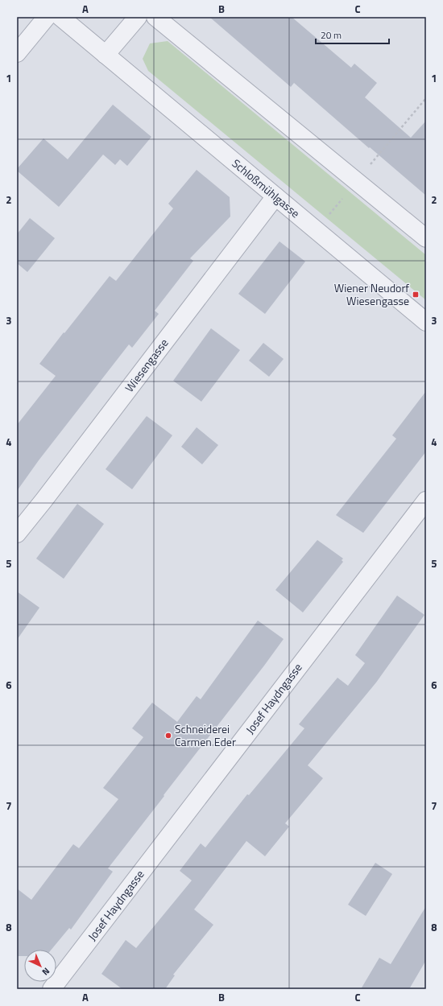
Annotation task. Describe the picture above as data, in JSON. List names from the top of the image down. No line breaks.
{"streets":{"street":["Schloßmühlgasse","Wiesengasse","Josef Haydngasse"]},"crossings":[["Schloßmühlgasse","Wiesengasse"]],"places":{"transit":["Wiener Neudorf Wiesengasse"],"other":["Schneiderei Carmen Eder"]},"scale_bar":"20 m","north":"bottom right","grid":{"columns":["A","B","C"],"rows":["1","2","3","4","5","6","7","8"]}}
